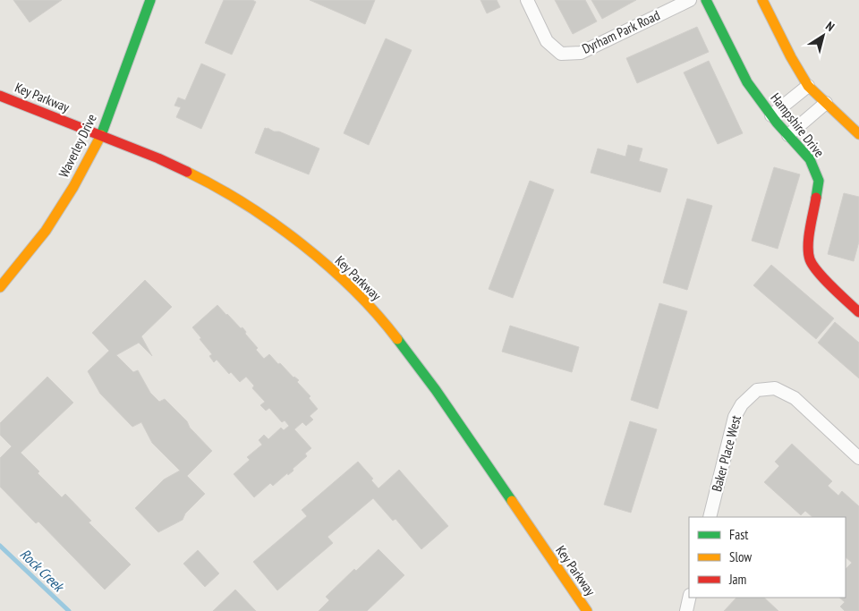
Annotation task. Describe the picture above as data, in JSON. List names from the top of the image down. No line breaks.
{"streets":{"street":["Dyrham Park Road","Key Parkway","Hampshire Drive","Waverley Drive","Baker Place West"]},"crossings":[["Key Parkway","Waverley Drive"]],"water":["Rock Creek"],"legend":["Fast","Slow","Jam"],"north":"top right"}
